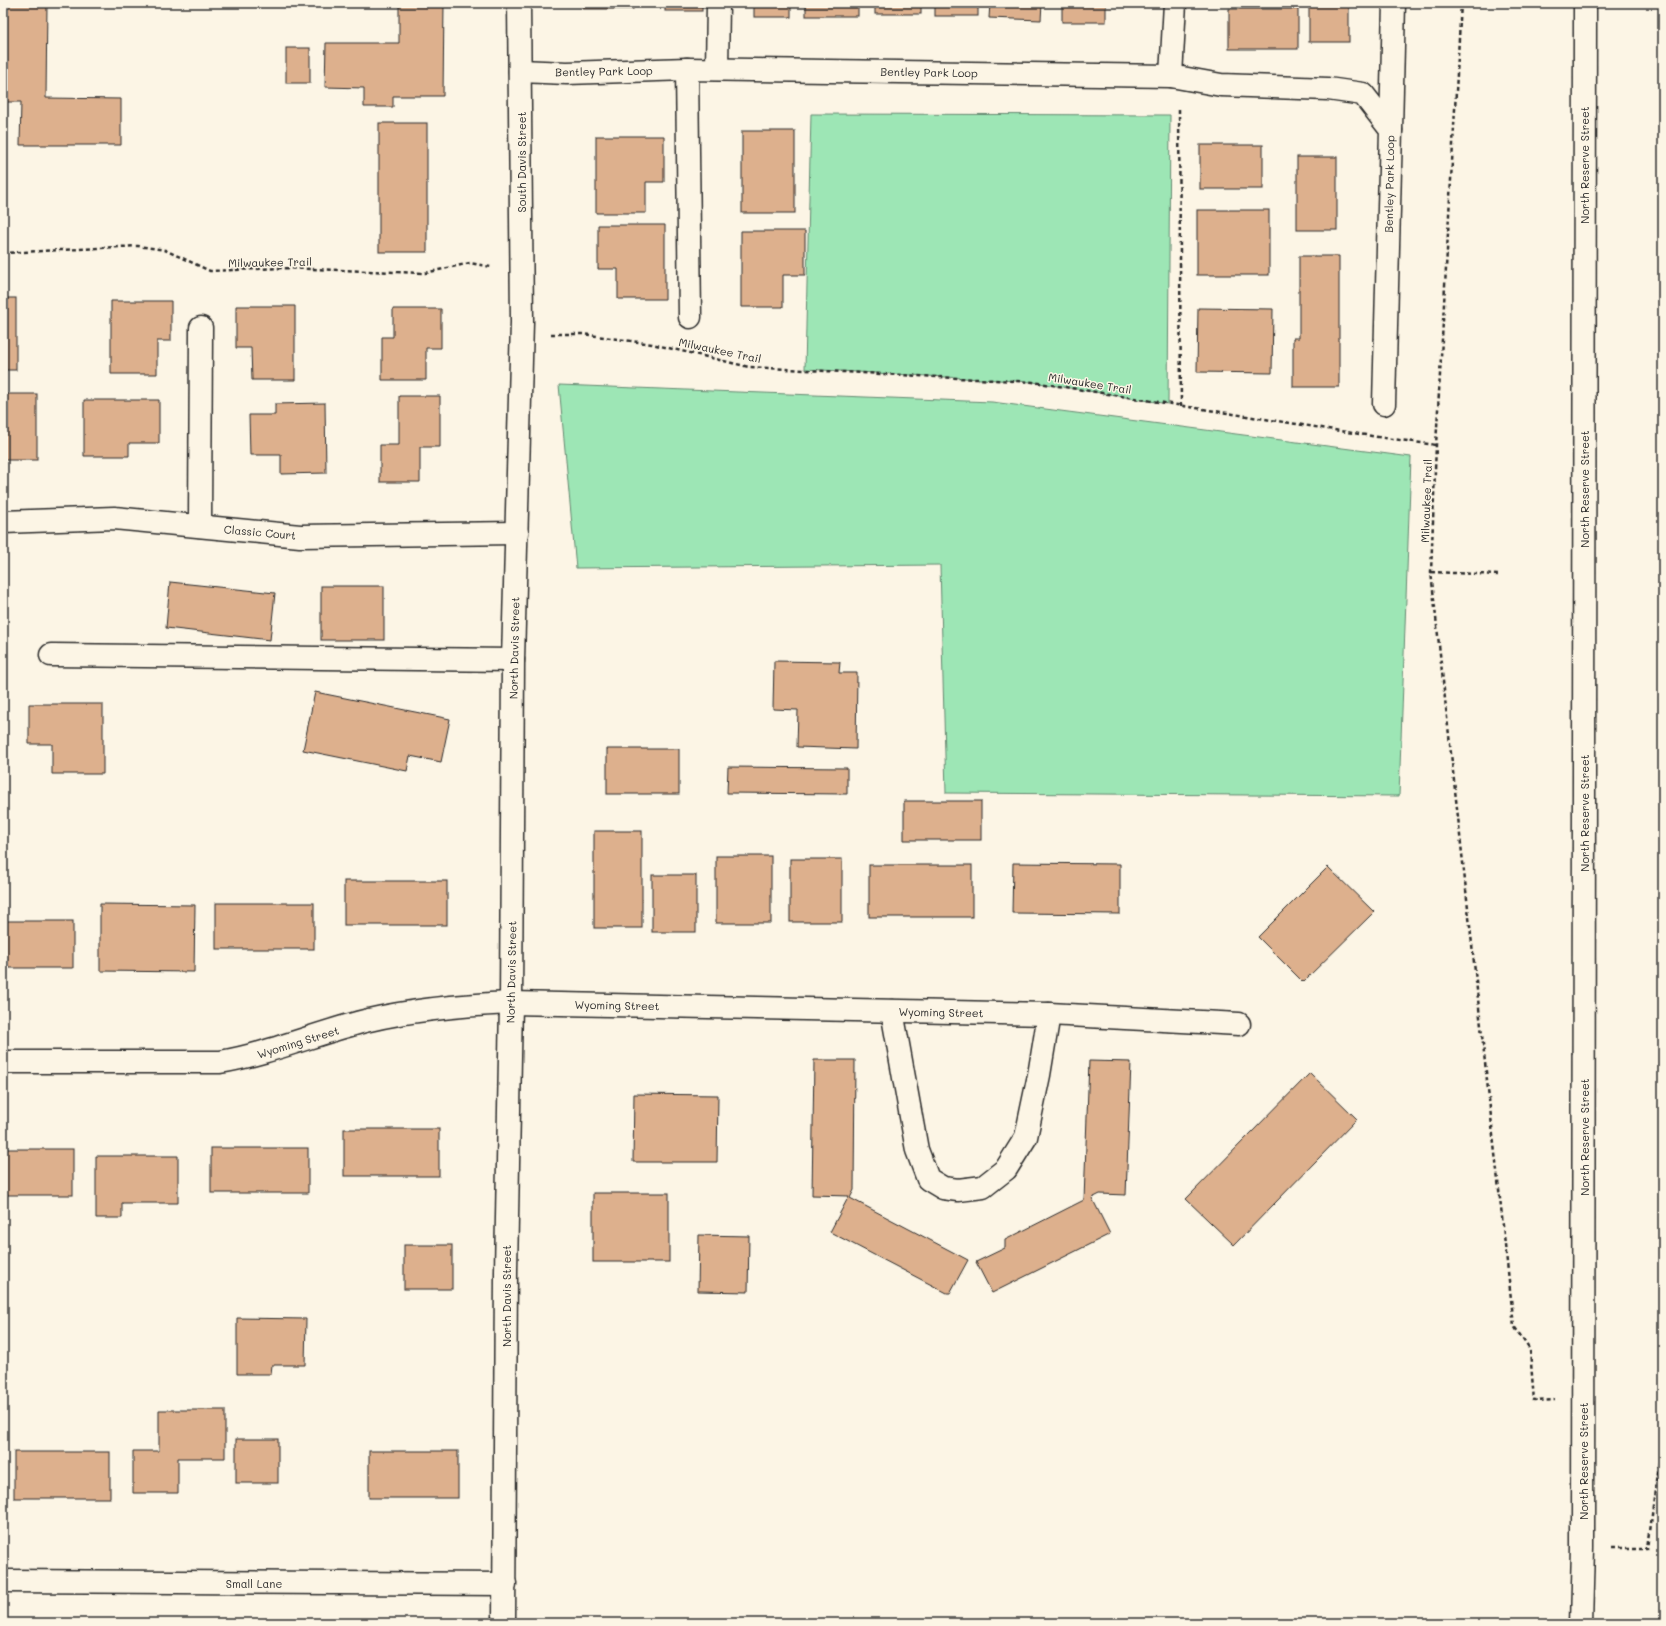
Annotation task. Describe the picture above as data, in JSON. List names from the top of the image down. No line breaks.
{"streets":{"main road":["Bentley Park Loop","South Davis Street","North Reserve Street","Classic Court","North Davis Street","Wyoming Street","Small Lane"],"path":["Milwaukee Trail"]},"crossings":[["Bentley Park Loop","South Davis Street"],["South Davis Street","North Davis Street"],["North Reserve Street","Milwaukee Trail"],["Classic Court","North Davis Street"],["North Davis Street","Wyoming Street"],["North Davis Street","Small Lane"]]}
